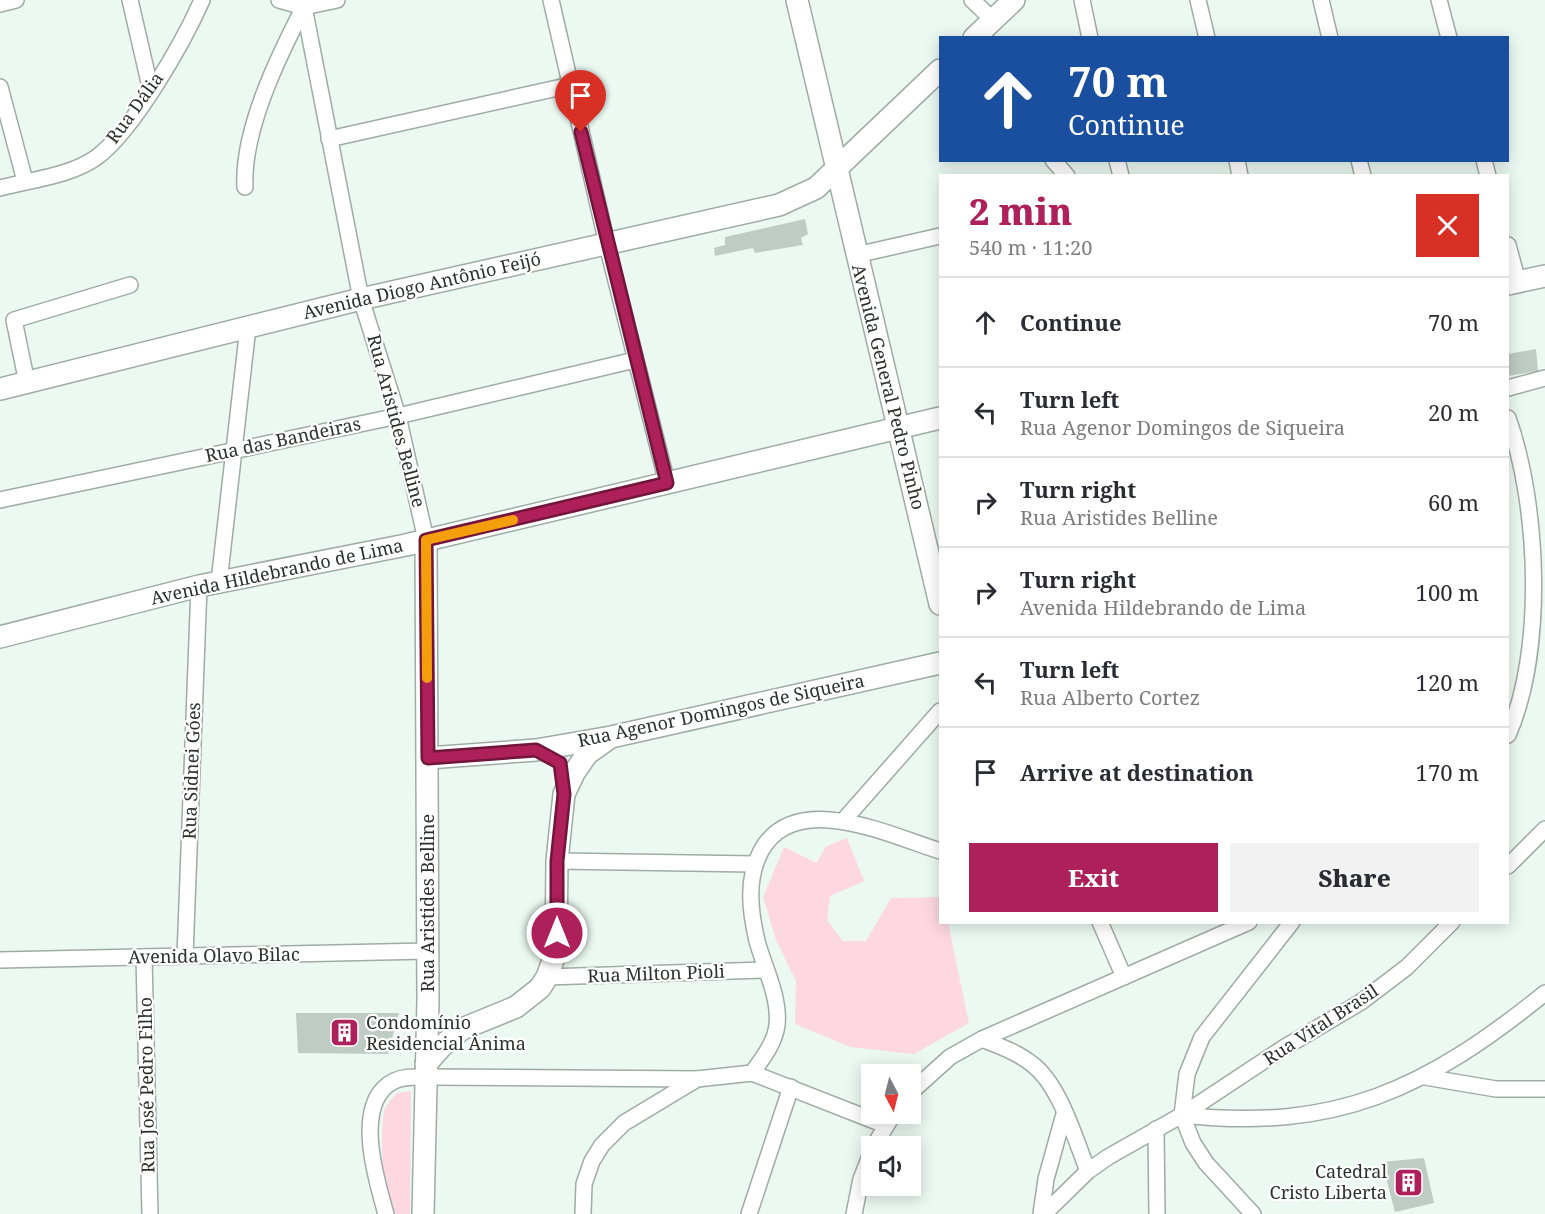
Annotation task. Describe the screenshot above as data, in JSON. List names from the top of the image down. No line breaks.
{"streets":{"street":["Rua Dália","Avenida Diogo Antônio Feijó","Avenida General Pedro Pinho","Rua Aristides Belline","Rua das Bandeiras","Avenida Hildebrando de Lima","Rua Agenor Domingos de Siqueira","Rua Sidnei Góes","Avenida Olavo Bilac","Rua Milton Pioli","Rua Vital Brasil","Rua José Pedro Filho"]},"crossings":[["Avenida Diogo Antônio Feijó","Avenida General Pedro Pinho"],["Avenida Diogo Antônio Feijó","Rua Aristides Belline"],["Avenida Diogo Antônio Feijó","Rua Sidnei Góes"],["Avenida General Pedro Pinho","Avenida Hildebrando de Lima"],["Rua Aristides Belline","Rua das Bandeiras"],["Rua Aristides Belline","Avenida Hildebrando de Lima"],["Rua Aristides Belline","Rua Agenor Domingos de Siqueira"],["Rua Aristides Belline","Avenida Olavo Bilac"],["Rua das Bandeiras","Rua Sidnei Góes"],["Avenida Hildebrando de Lima","Rua Sidnei Góes"],["Rua Sidnei Góes","Avenida Olavo Bilac"],["Avenida Olavo Bilac","Rua José Pedro Filho"]],"places":{"building":["Condomínio Residencial Ânima","Catedral Cristo Liberta"]},"north":"bottom","page":{"turn":["70 m","Continue"],"heading":["2 min","540 m · 11:20"],"list":[{"name":"Continue","value":"70 m"},{"name":"Turn left","note":"Rua Agenor Domingos de Siqueira","value":"20 m"},{"name":"Turn right","note":"Rua Aristides Belline","value":"60 m"},{"name":"Turn right","note":"Avenida Hildebrando de Lima","value":"100 m"},{"name":"Turn left","note":"Rua Alberto Cortez","value":"120 m"},{"name":"Arrive at destination","value":"170 m"}],"buttons":["Exit","Share"]}}
